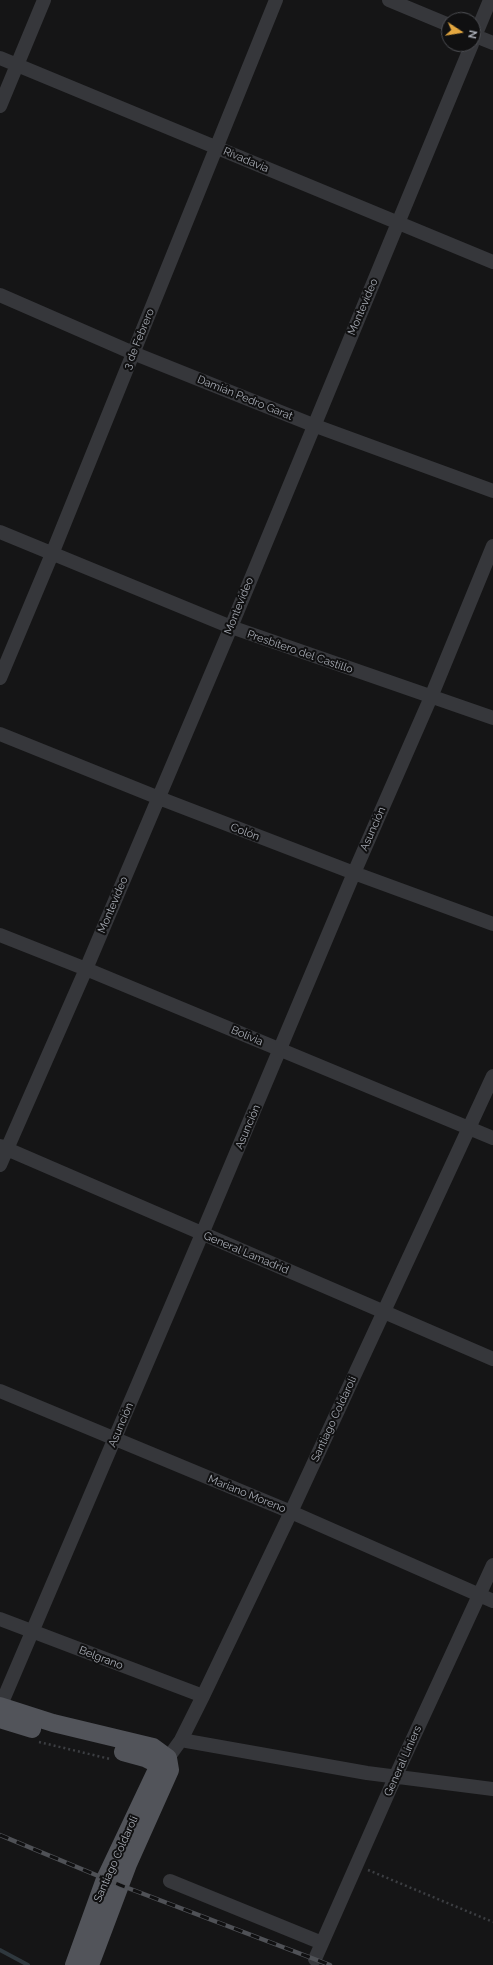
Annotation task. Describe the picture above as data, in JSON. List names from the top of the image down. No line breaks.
{"streets":{"main road":["Santiago Coldaroli"],"street":["Rivadavia","Montevideo","3 de Febrero","Damián Pedro Garat","Presbítero del Castillo","Asunción","Colón","Bolivia","General Lamadrid","Mariano Moreno","Belgrano","General Liniers"]},"crossings":[["Rivadavia","Montevideo"],["Rivadavia","3 de Febrero"],["Montevideo","Damián Pedro Garat"],["Montevideo","Presbítero del Castillo"],["Montevideo","Colón"],["Montevideo","Bolivia"],["Montevideo","General Lamadrid"],["3 de Febrero","Damián Pedro Garat"],["3 de Febrero","Presbítero del Castillo"],["Presbítero del Castillo","Asunción"],["Asunción","Colón"],["Asunción","Bolivia"],["Asunción","General Lamadrid"],["Asunción","Mariano Moreno"],["Asunción","Belgrano"],["Bolivia","Santiago Coldaroli"],["General Lamadrid","Santiago Coldaroli"],["Santiago Coldaroli","Mariano Moreno"],["Santiago Coldaroli","Belgrano"],["Mariano Moreno","General Liniers"]],"north":"right"}
